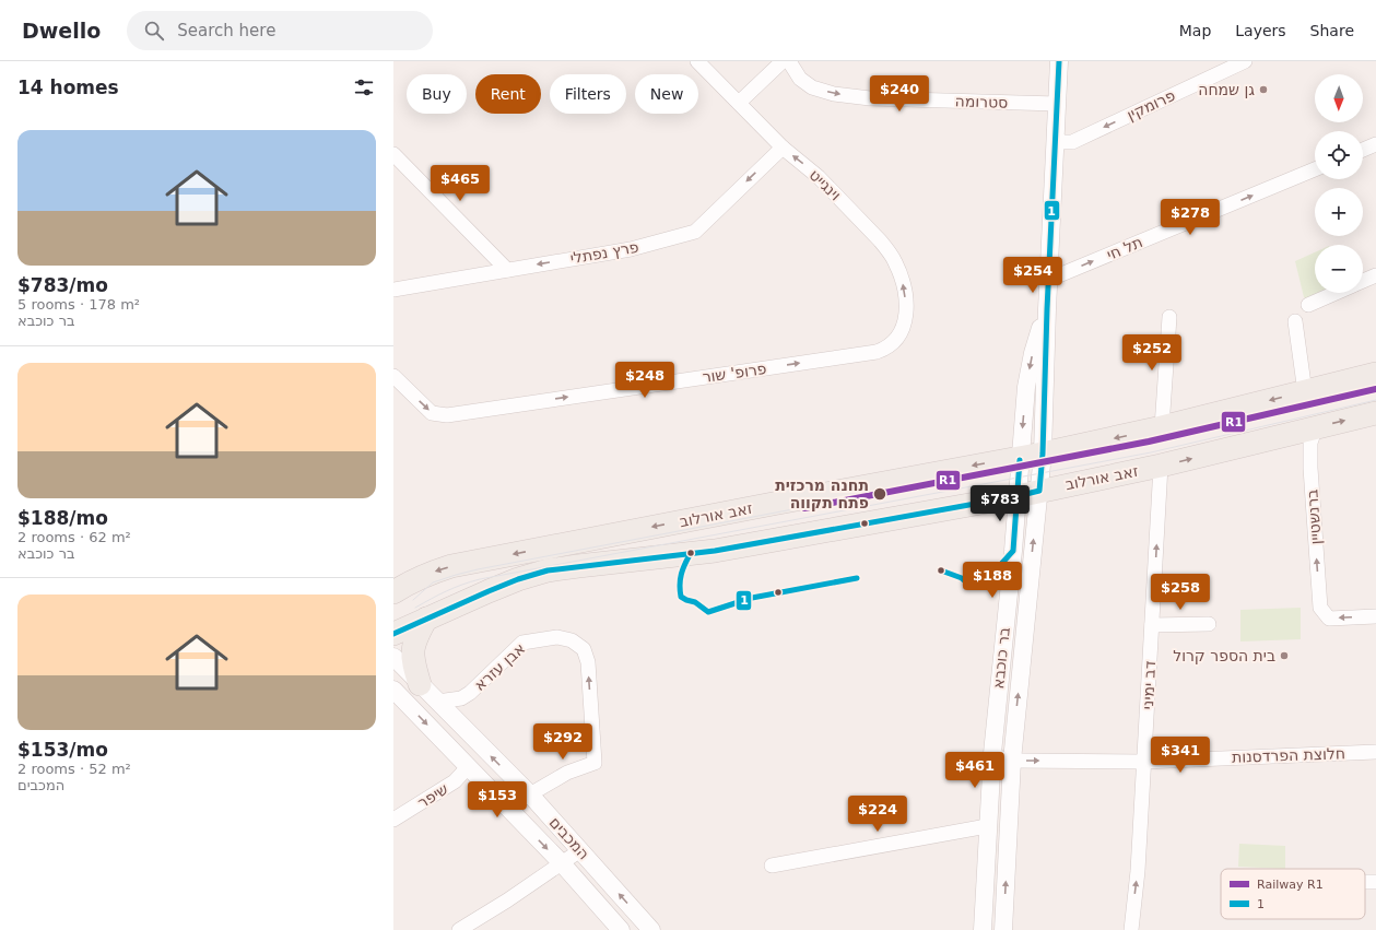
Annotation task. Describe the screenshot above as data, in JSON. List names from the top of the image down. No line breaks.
{"streets":{"main road":["זאב אורלוב"],"street":["סטרומה","פרומקין","וינגייט","תל חי","פרץ נפתלי","פרופ' שור","ברנשטיין","בר כוכבא","אבן עזרא","דב ימיני","חלוצת הפרדסנות","שיפר","המכבים"]},"crossings":[["סטרומה","בר כוכבא"],["פרומקין","בר כוכבא"],["וינגייט","פרץ נפתלי"],["וינגייט","פרופ' שור"],["תל חי","בר כוכבא"],["זאב אורלוב","ברנשטיין"],["זאב אורלוב","בר כוכבא"],["זאב אורלוב","דב ימיני"],["בר כוכבא","חלוצת הפרדסנות"],["אבן עזרא","המכבים"],["דב ימיני","חלוצת הפרדסנות"],["שיפר","המכבים"]],"one_way":["סטרומה","פרומקין","וינגייט","תל חי","פרץ נפתלי","פרופ' שור","ברנשטיין","דב ימיני"],"places":["גן שמחה","תחנה מרכזית פתח תקווה","בית הספר קרול"],"lines":["transit line 1","rail line R1"],"legend":["Railway R1","1"],"north":"bottom","page":{"header":"Dwello","search":"Search here","nav":["Map","Layers","Share"],"heading":"14 homes","map_buttons":["+","−"],"chip":["Buy","Rent","Filters","New"],"price":["$240","$465","$278","$254","$252","$248","$783","$188","$258","$292","$341","$461","$153","$224"],"list":[{"name":"$783/mo","note":"5 rooms · 178 m² · בר כוכבא"},{"name":"$188/mo","note":"2 rooms · 62 m² · בר כוכבא"},{"name":"$153/mo","note":"2 rooms · 52 m² · המכבים"}]}}
